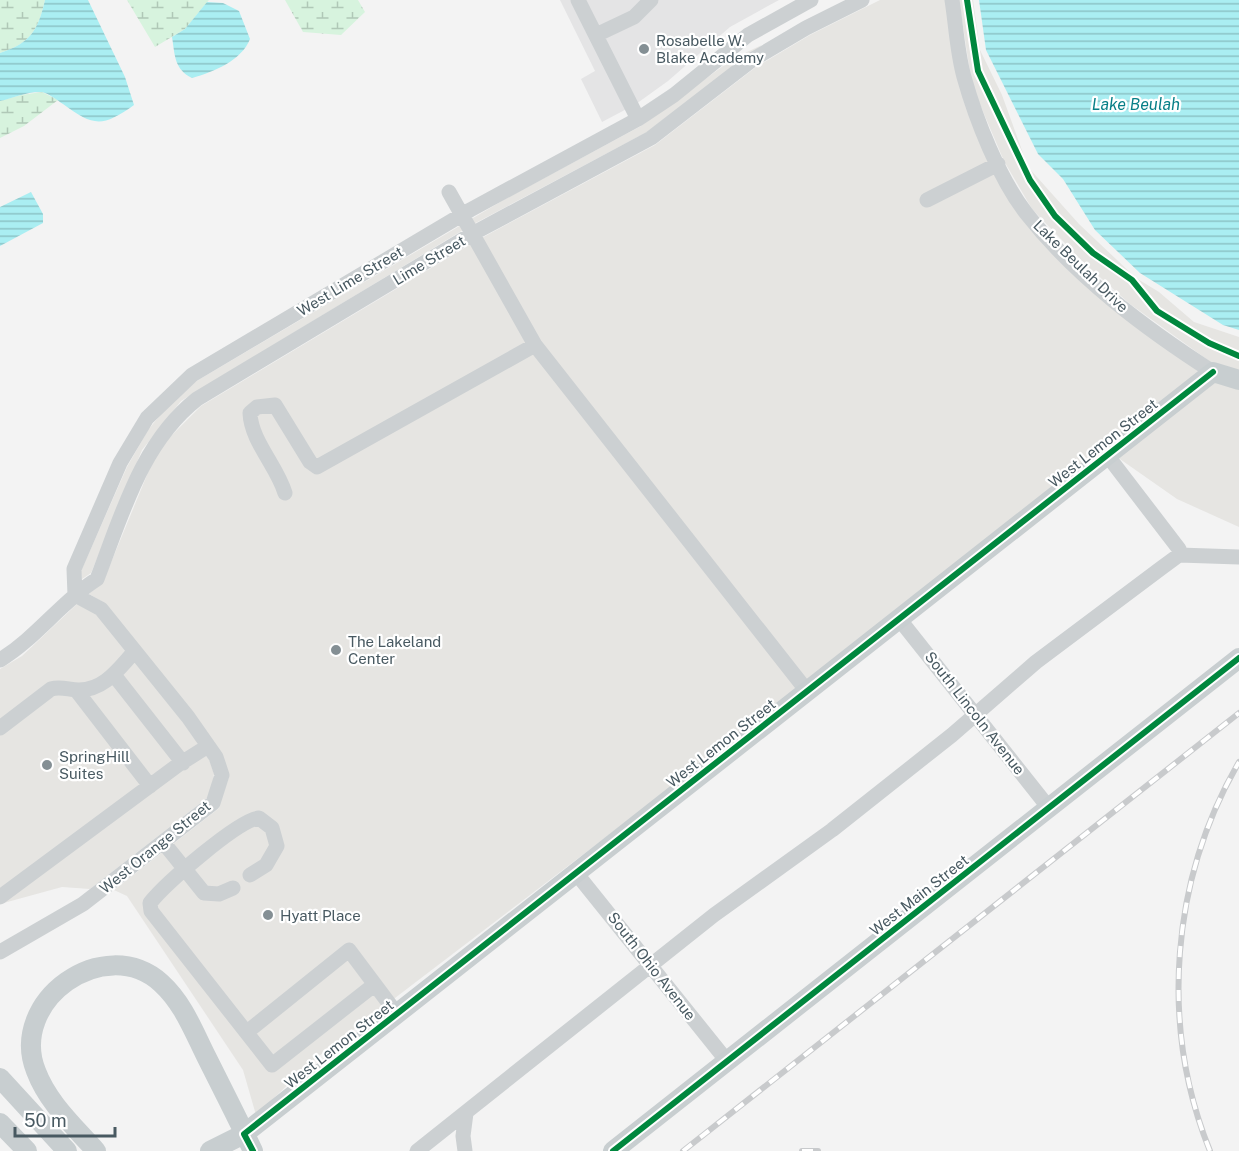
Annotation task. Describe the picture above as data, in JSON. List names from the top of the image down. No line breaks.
{"streets":{"main road":["Lake Beulah Drive","West Lemon Street","West Main Street"],"street":["Lime Street","West Lime Street","South Lincoln Avenue","West Orange Street","South Ohio Avenue"]},"crossings":[["Lime Street","West Lime Street"],["Lime Street","West Orange Street"],["Lake Beulah Drive","West Lemon Street"],["West Lime Street","West Orange Street"],["West Lemon Street","South Lincoln Avenue"],["West Lemon Street","South Ohio Avenue"],["South Lincoln Avenue","West Main Street"],["West Main Street","South Ohio Avenue"]],"water":["Lake Beulah"],"places":["Rosabelle W. Blake Academy","The Lakeland Center","SpringHill Suites","Hyatt Place"],"scale_bar":"50 m"}
